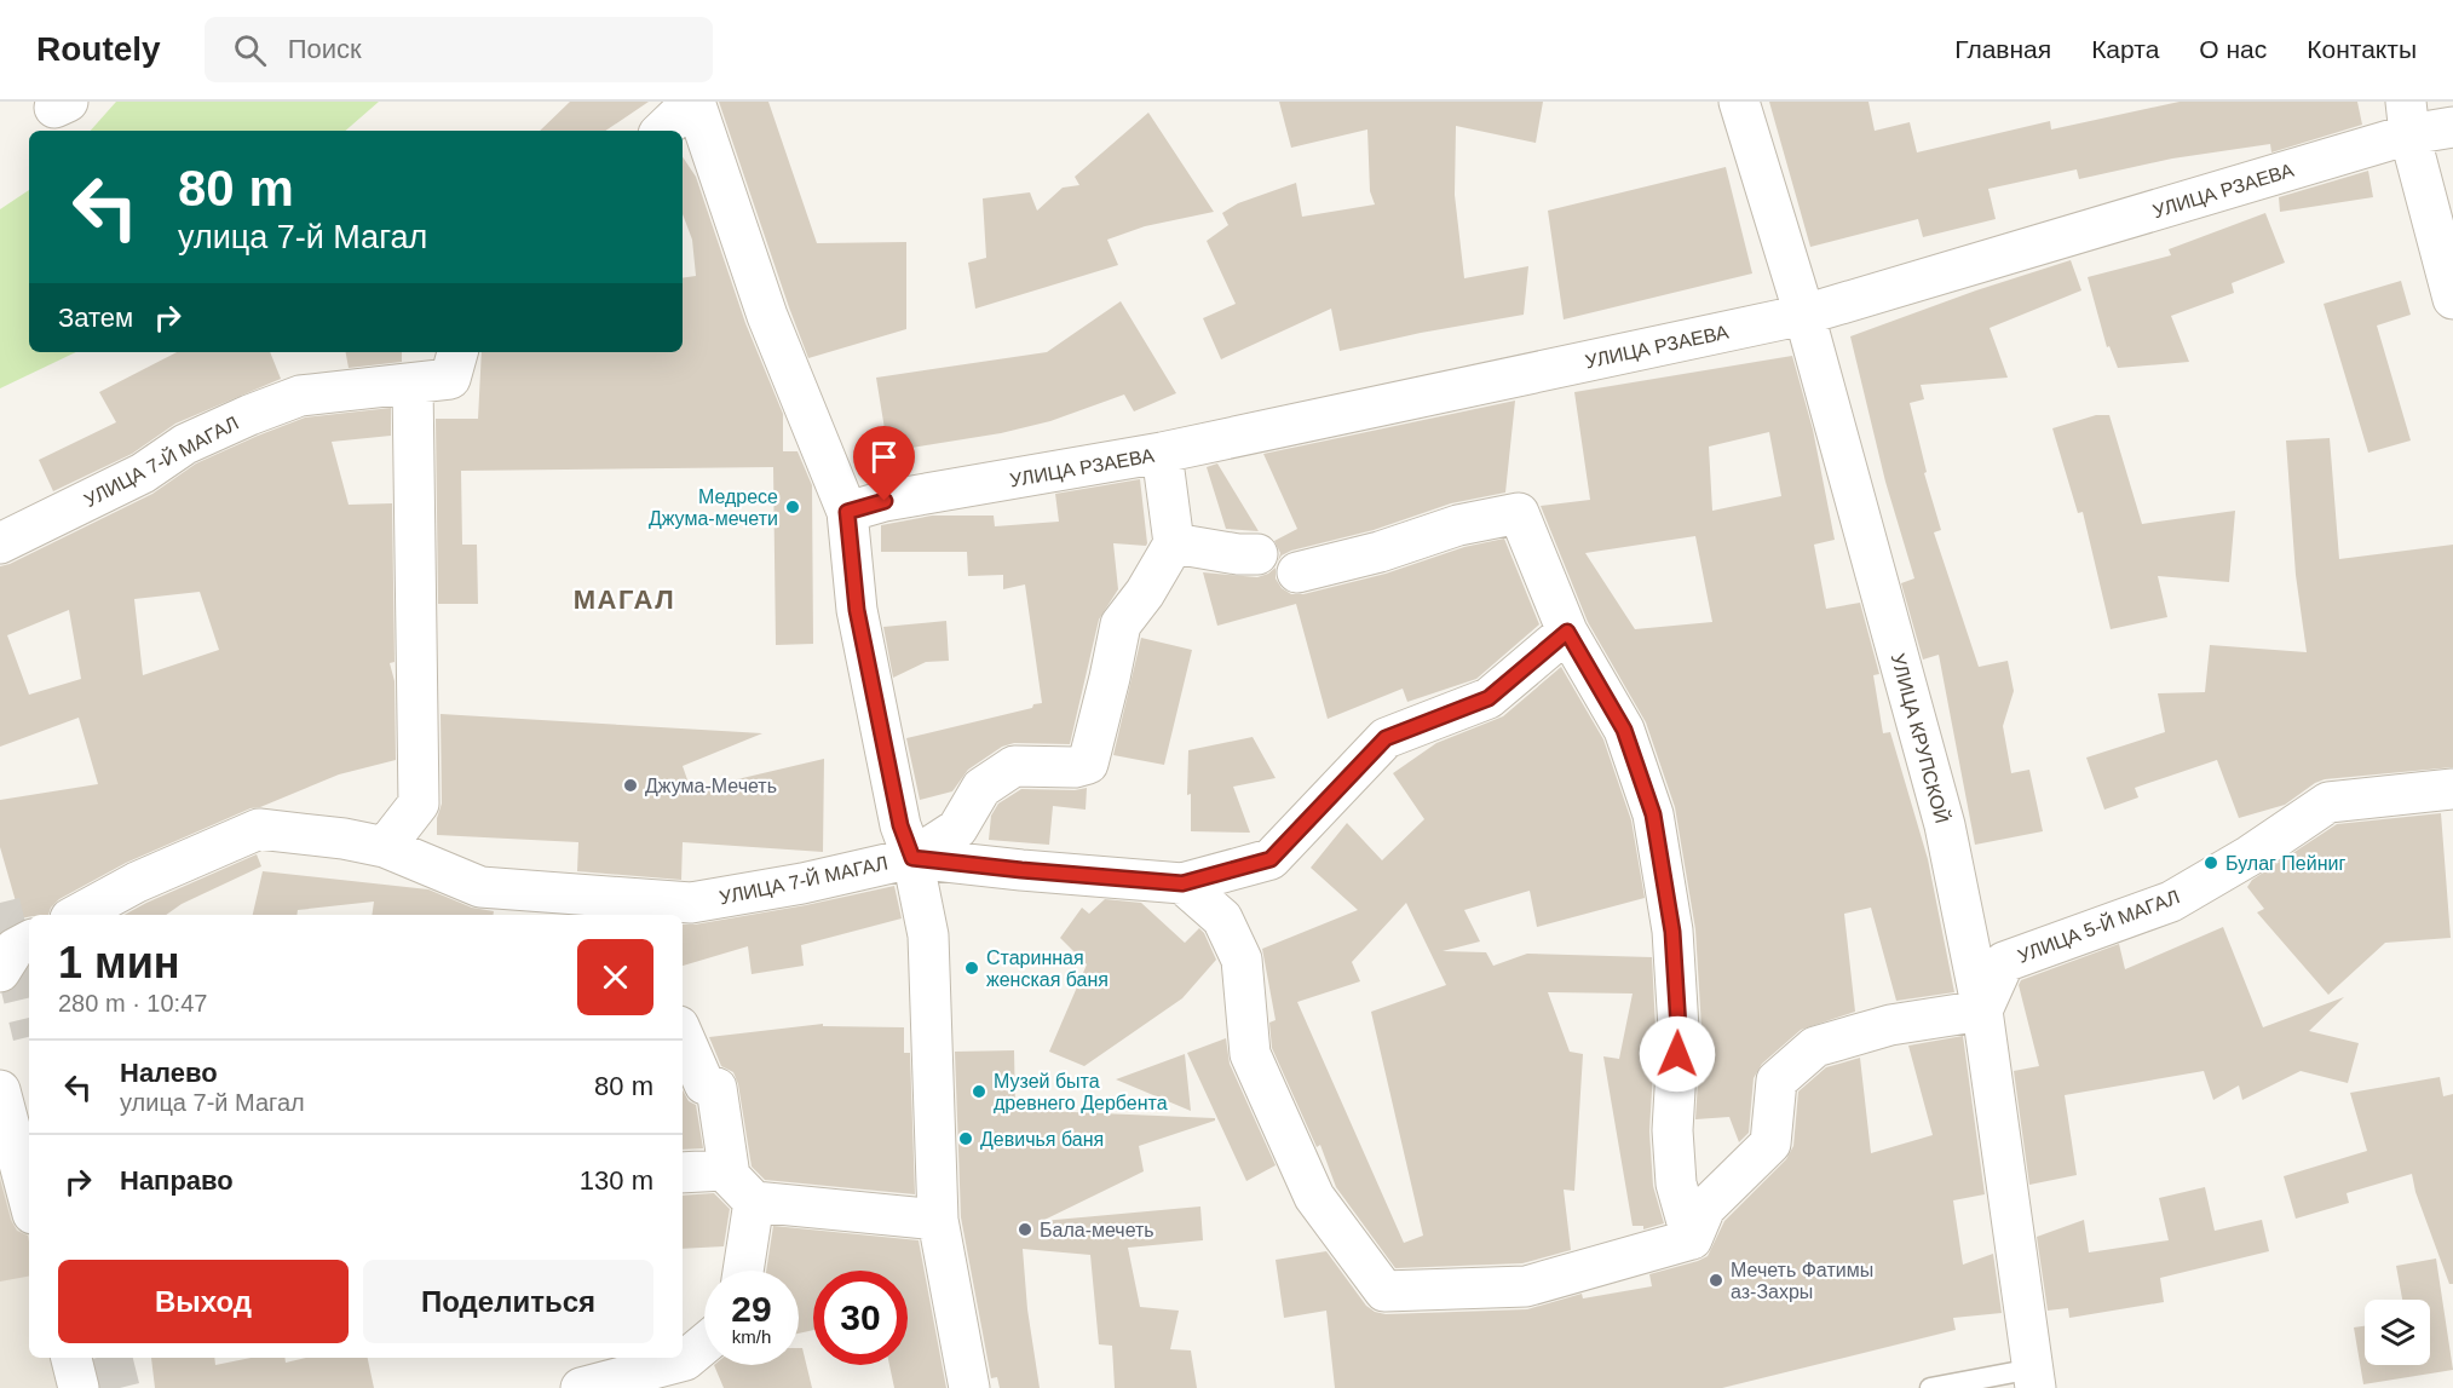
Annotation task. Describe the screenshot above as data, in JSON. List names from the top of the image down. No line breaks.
{"streets":{"street":["УЛИЦА РЗАЕВА","УЛИЦА 7-Й МАГАЛ","УЛИЦА КРУПСКОЙ","УЛИЦА 5-Й МАГАЛ"]},"crossings":[["УЛИЦА РЗАЕВА","УЛИЦА КРУПСКОЙ"],["УЛИЦА КРУПСКОЙ","УЛИЦА 5-Й МАГАЛ"]],"districts":["МАГАЛ"],"places":["Медресе Джума-мечети","Джума-Мечеть","Булаг Пейниг","Старинная женская баня","Музей быта древнего Дербента","Девичья баня","Бала-мечеть","Мечеть Фатимы аз-Захры"],"page":{"header":"Routely","search":"Поиск","nav":["Главная","Карта","О нас","Контакты"],"turn":["80 m","улица 7-й Магал"],"then":"Затем","heading":["1 мин","280 m · 10:47"],"list":[{"name":"Налево","note":"улица 7-й Магал","value":"80 m"},{"name":"Направо","value":"130 m"}],"buttons":["Выход","Поделиться"],"speed":"29 km/h","limit":"30"}}
